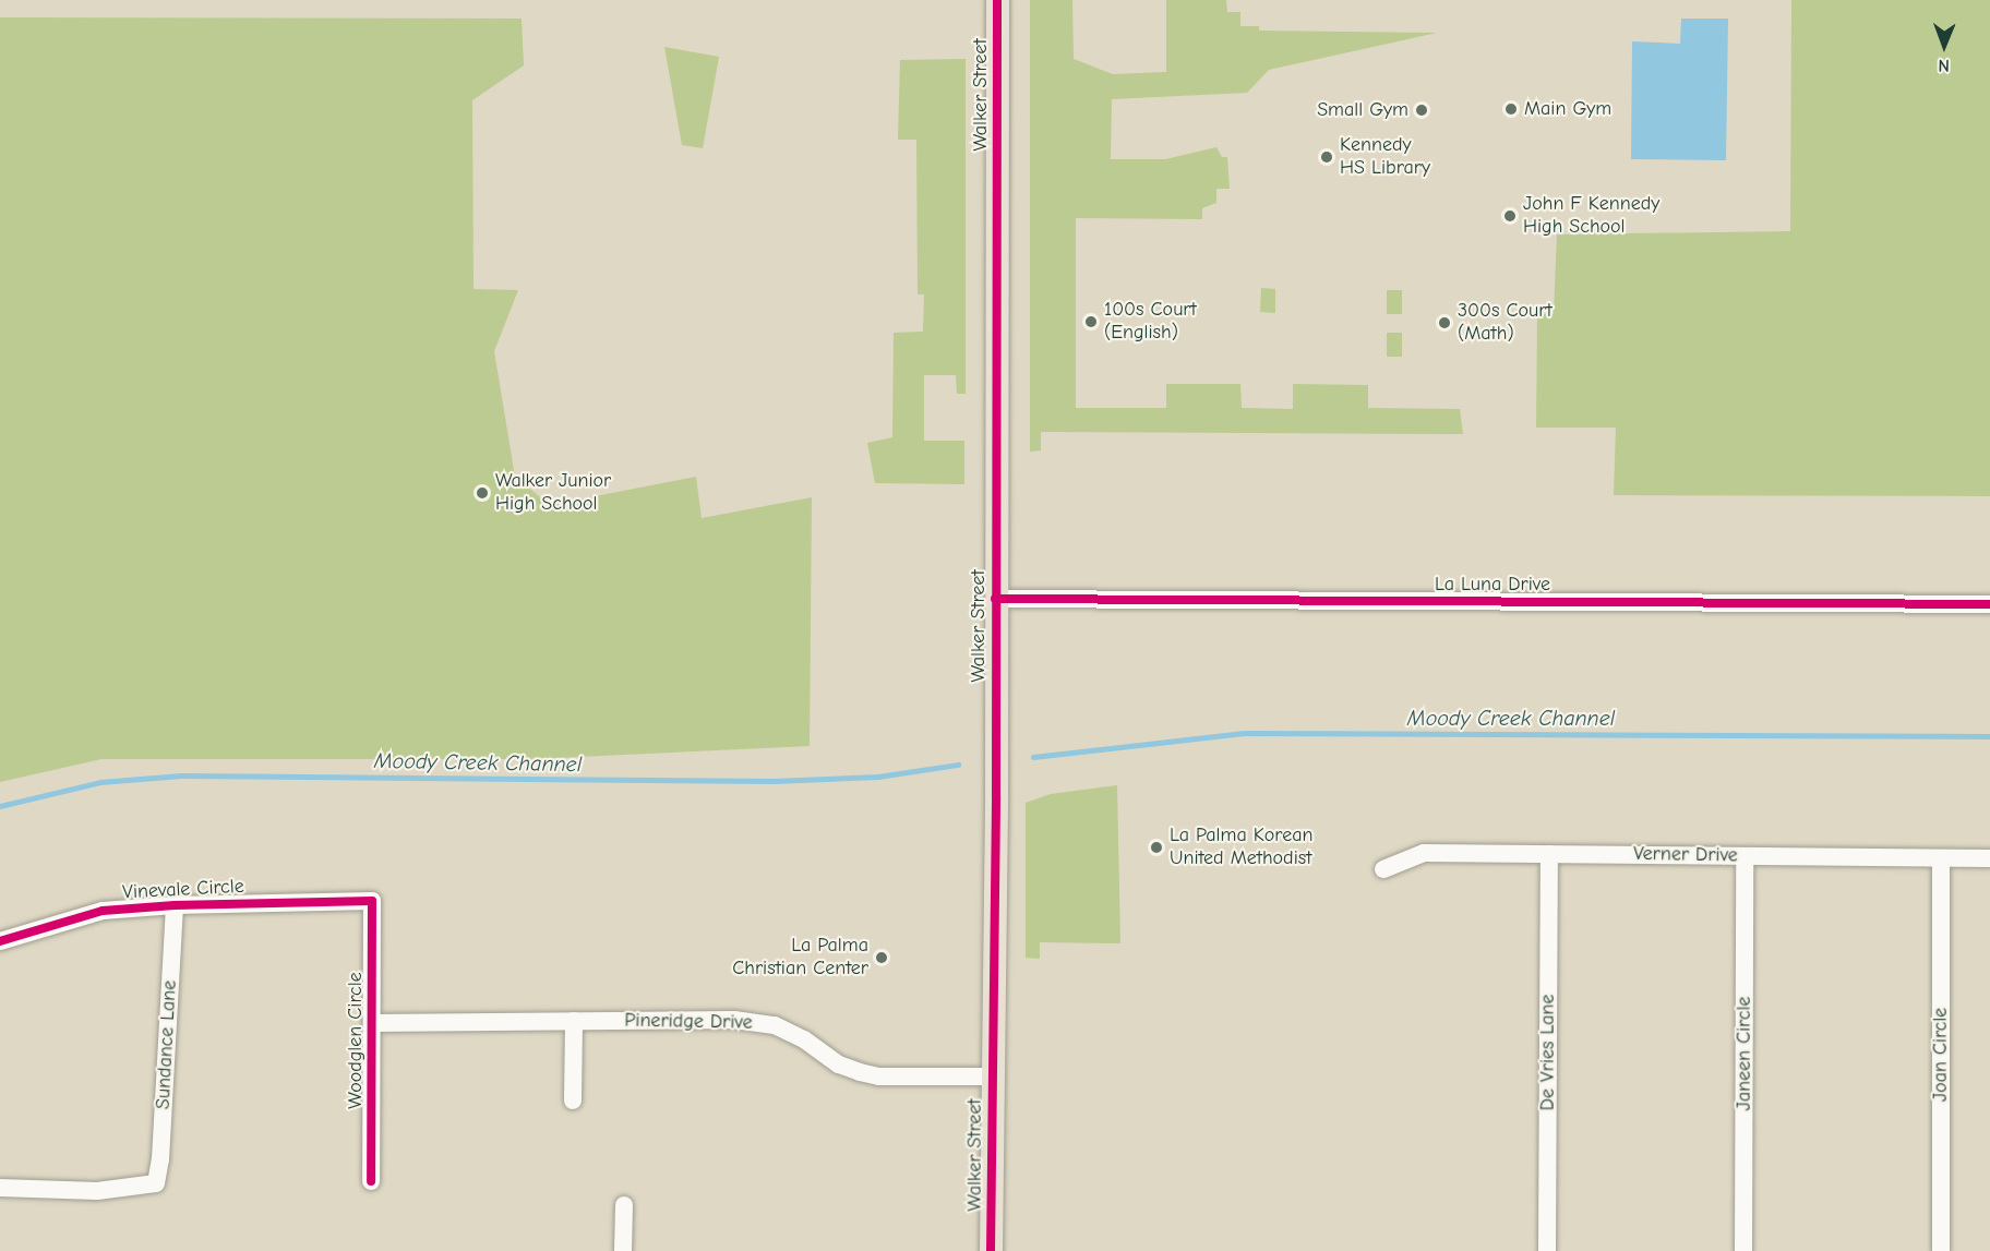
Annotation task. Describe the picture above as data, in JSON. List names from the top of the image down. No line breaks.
{"streets":{"main road":["Walker Street"],"street":["La Luna Drive","Verner Drive","Vinevale Circle","Pineridge Drive","Woodglen Circle","Sundance Lane","De Vries Lane","Janeen Circle","Joan Circle"]},"crossings":[["Walker Street","La Luna Drive"],["Walker Street","Pineridge Drive"],["Verner Drive","De Vries Lane"],["Verner Drive","Janeen Circle"],["Verner Drive","Joan Circle"],["Vinevale Circle","Woodglen Circle"],["Vinevale Circle","Sundance Lane"],["Pineridge Drive","Woodglen Circle"]],"water":["Moody Creek Channel"],"places":["Main Gym","Small Gym","Kennedy HS Library","John F Kennedy High School","100s Court (English)","300s Court (Math)","Walker Junior High School","La Palma Korean United Methodist","La Palma Christian Center"],"north":"bottom"}
